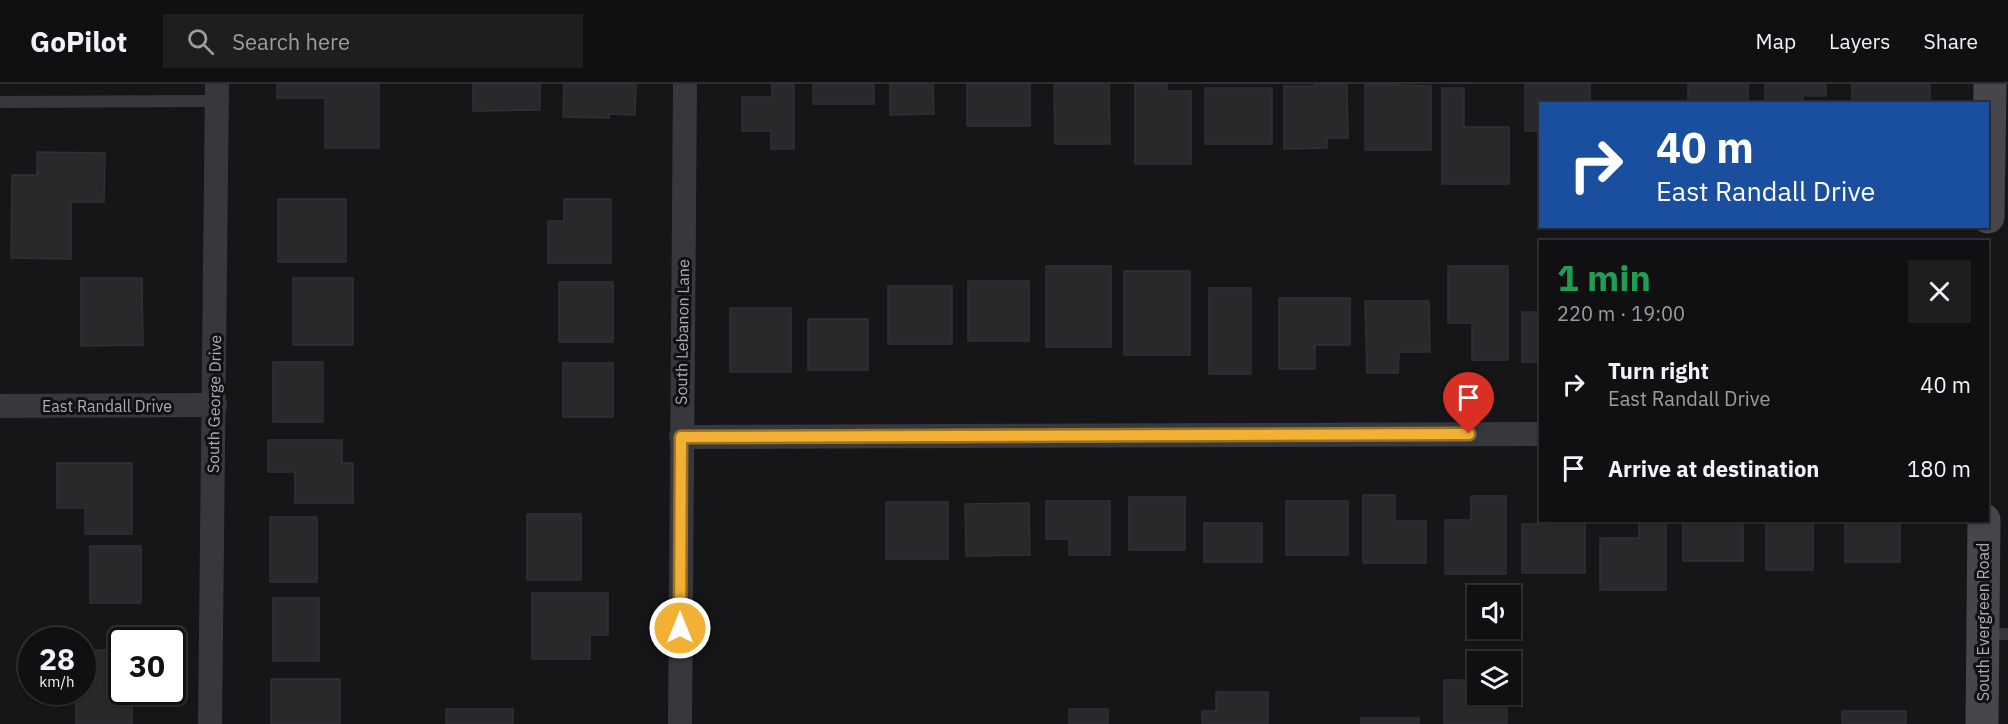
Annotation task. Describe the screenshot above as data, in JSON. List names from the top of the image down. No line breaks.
{"streets":{"street":["South Lebanon Lane","South George Drive","East Randall Drive","South Evergreen Road"]},"crossings":[["South George Drive","East Randall Drive"]],"page":{"header":"GoPilot","search":"Search here","nav":["Map","Layers","Share"],"turn":["40 m","East Randall Drive"],"heading":["1 min","220 m · 19:00"],"list":[{"name":"Turn right","note":"East Randall Drive","value":"40 m"},{"name":"Arrive at destination","value":"180 m"}],"speed":"28 km/h","limit":"30"}}
